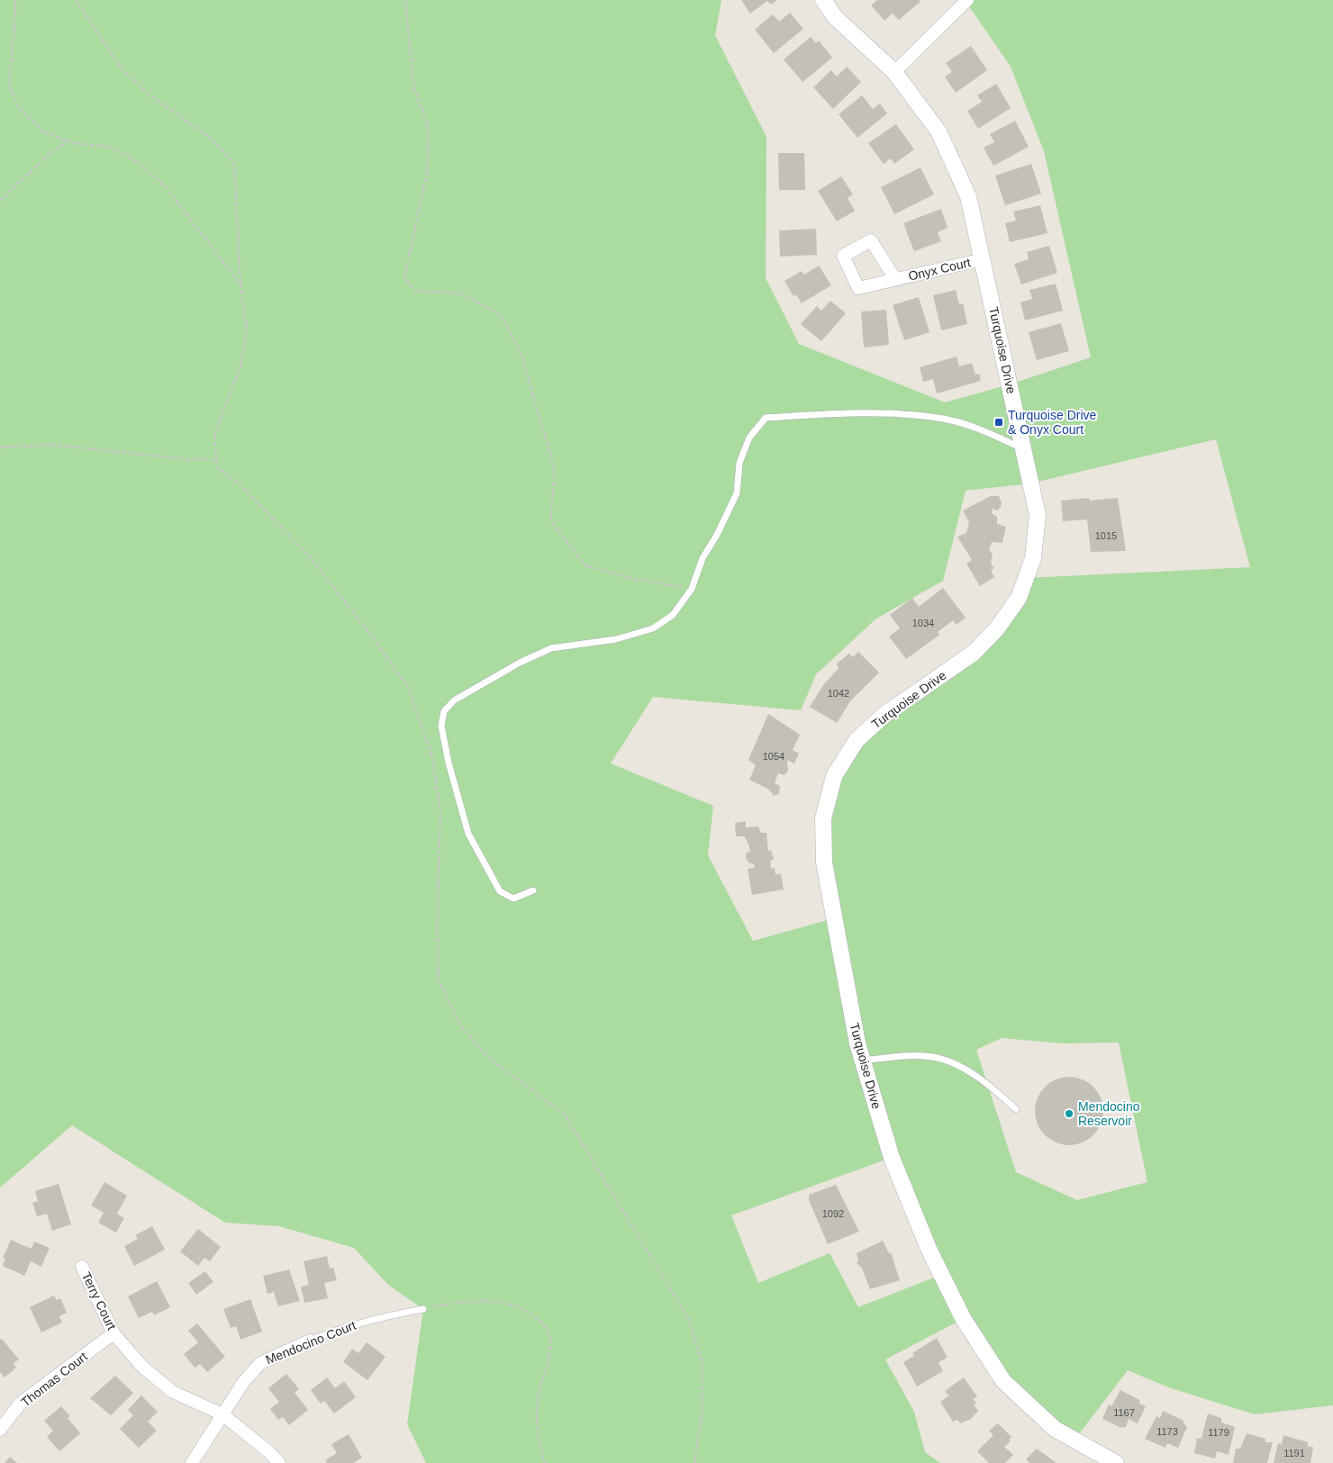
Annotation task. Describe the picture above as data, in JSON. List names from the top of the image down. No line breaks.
{"streets":{"street":["Onyx Court","Turquoise Drive","Terry Court","Mendocino Court","Thomas Court"]},"crossings":[["Onyx Court","Turquoise Drive"],["Terry Court","Mendocino Court"],["Terry Court","Thomas Court"]],"places":{"transit":["Turquoise Drive & Onyx Court"],"other":["Mendocino Reservoir"]},"house_numbers":["1015","1034","1042","1054","1092","1167","1173","1179","1191"]}
